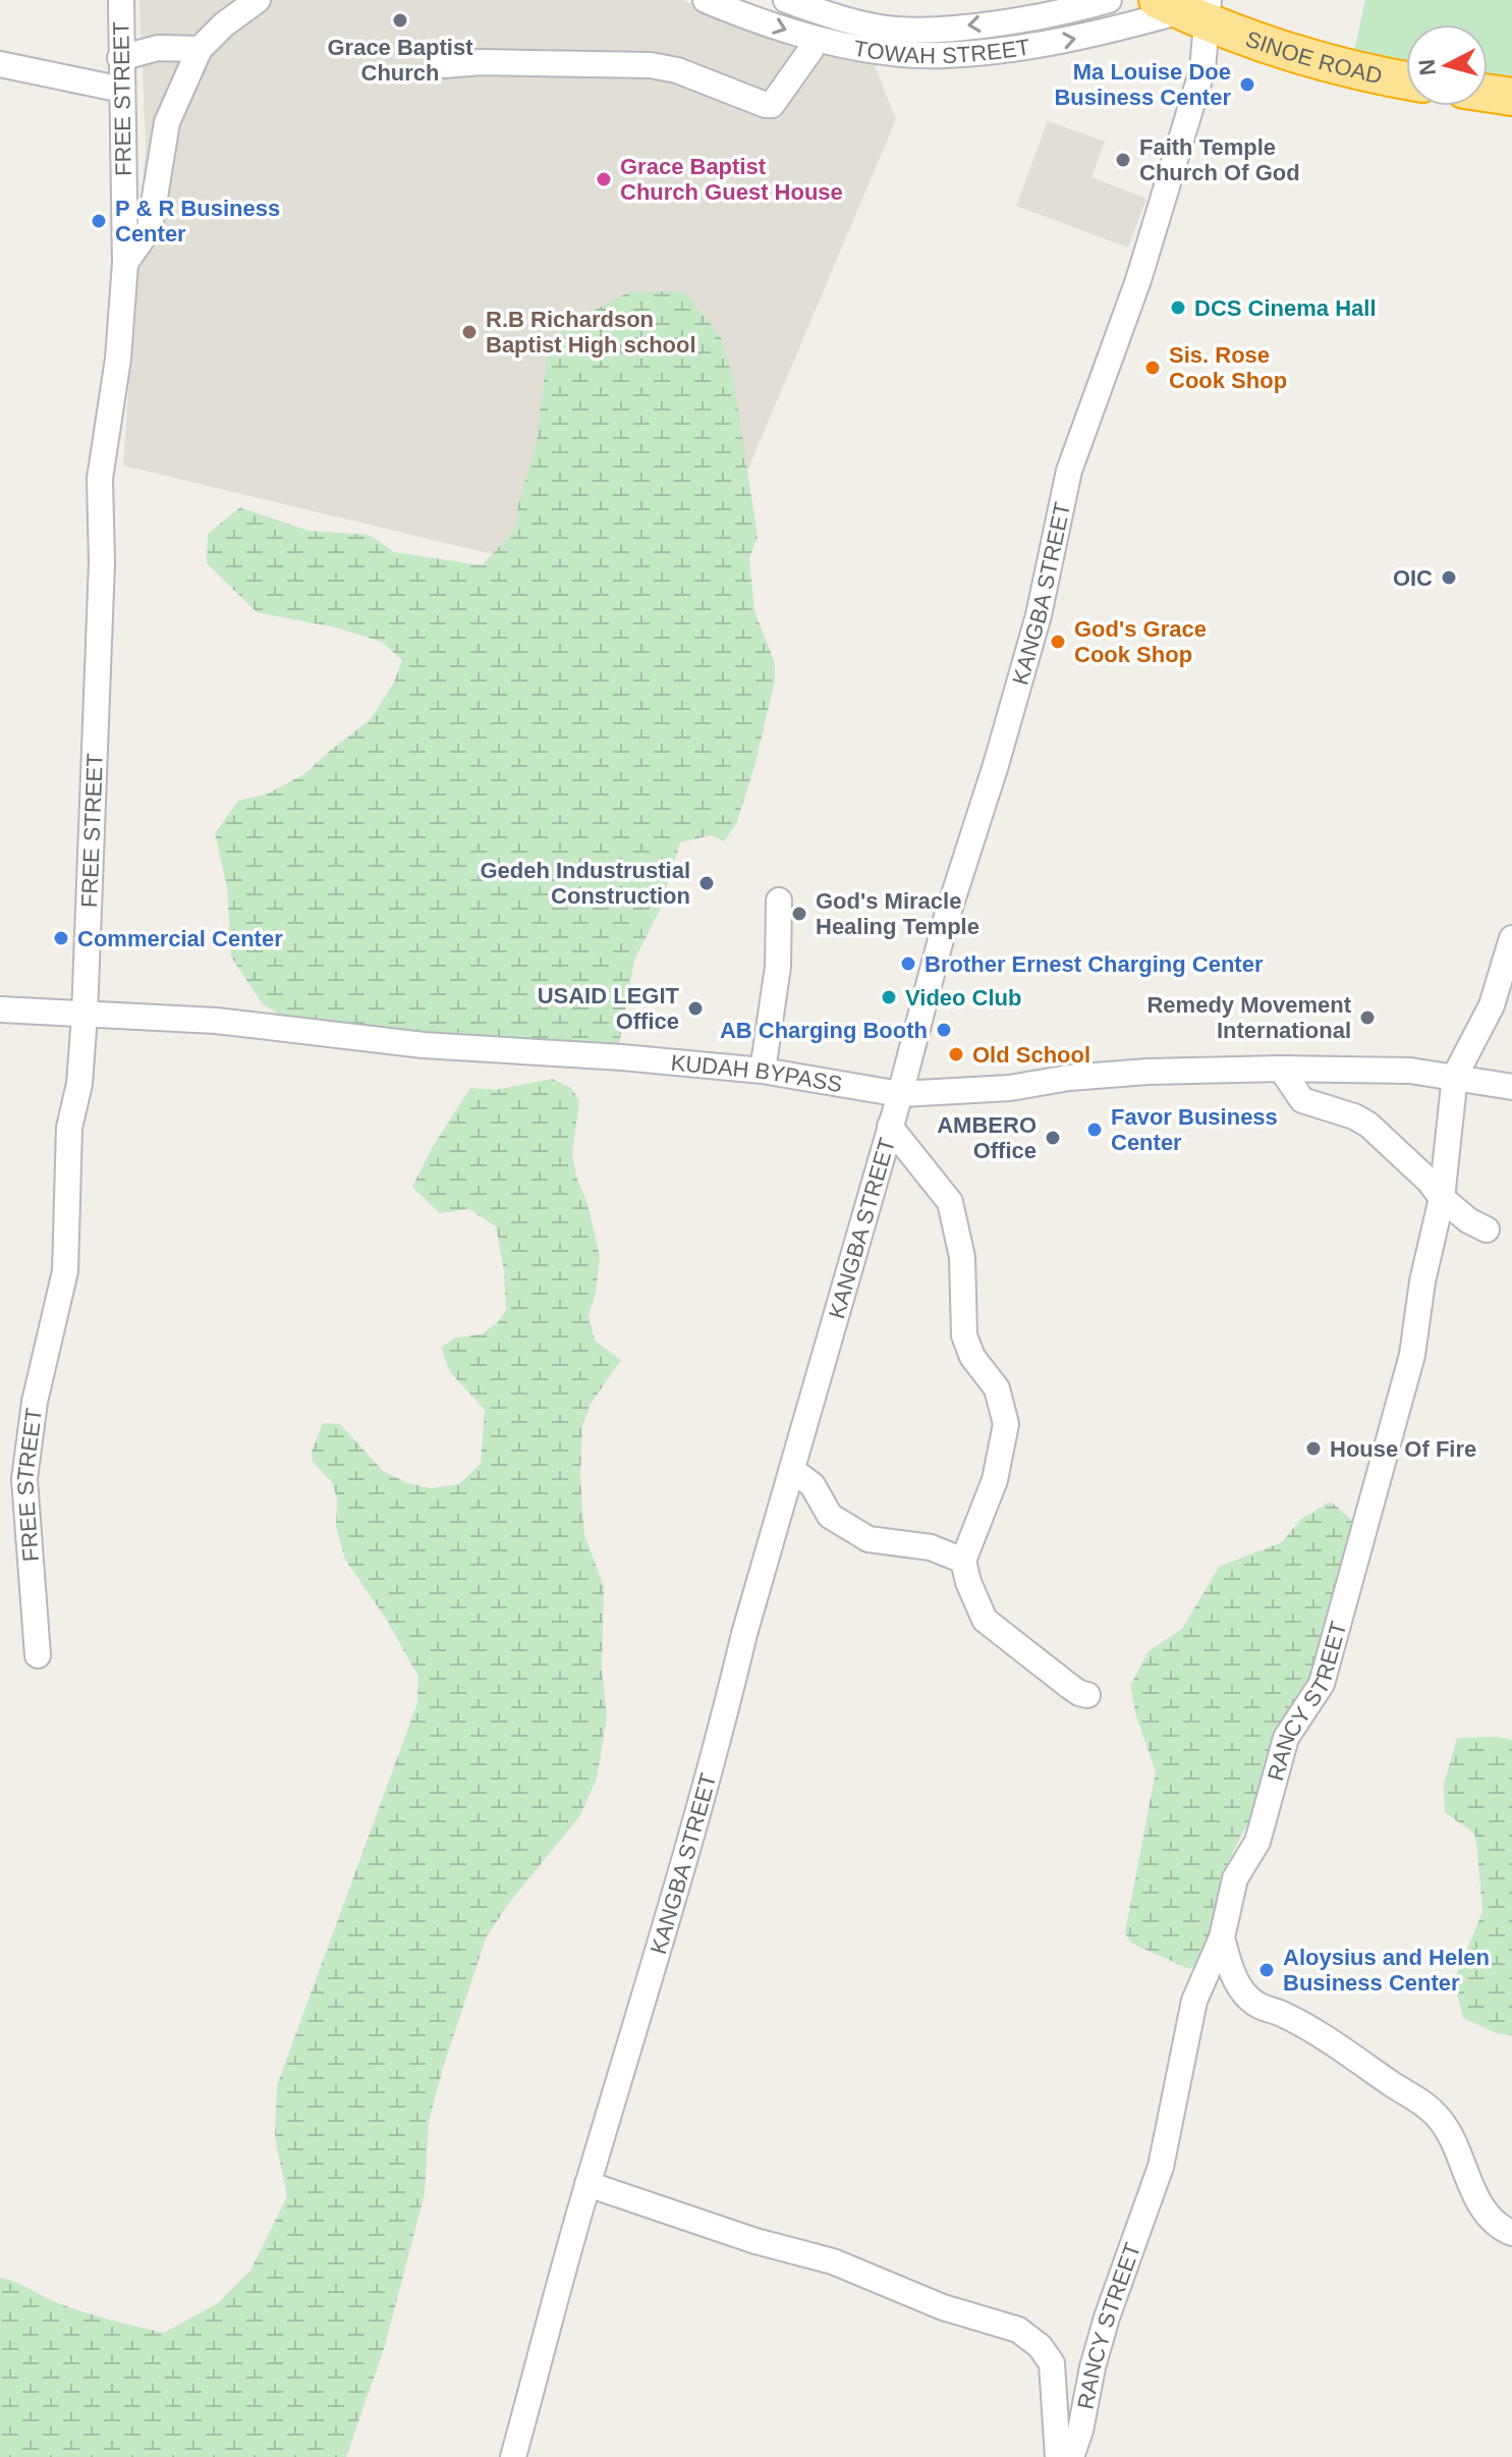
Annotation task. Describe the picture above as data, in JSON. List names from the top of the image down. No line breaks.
{"streets":{"highway":["SINOE ROAD"],"street":["TOWAH STREET","FREE STREET","KANGBA STREET","KUDAH BYPASS","RANCY STREET"]},"crossings":[["TOWAH STREET","SINOE ROAD"],["TOWAH STREET","KANGBA STREET"],["SINOE ROAD","KANGBA STREET"],["FREE STREET","KUDAH BYPASS"],["KANGBA STREET","KUDAH BYPASS"],["KUDAH BYPASS","RANCY STREET"]],"places":["Grace Baptist Church","Ma Louise Doe Business Center","Faith Temple Church Of God","Grace Baptist Church Guest House","P & R Business Center","DCS Cinema Hall","R.B Richardson Baptist High school","Sis. Rose Cook Shop","OIC","God's Grace Cook Shop","Gedeh Industrustial Construction","God's Miracle Healing Temple","Commercial Center","Brother Ernest Charging Center","Video Club","USAID LEGIT Office","Remedy Movement International","AB Charging Booth","Old School","Favor Business Center","AMBERO Office","House Of Fire","Aloysius and Helen Business Center"],"north":"left"}
